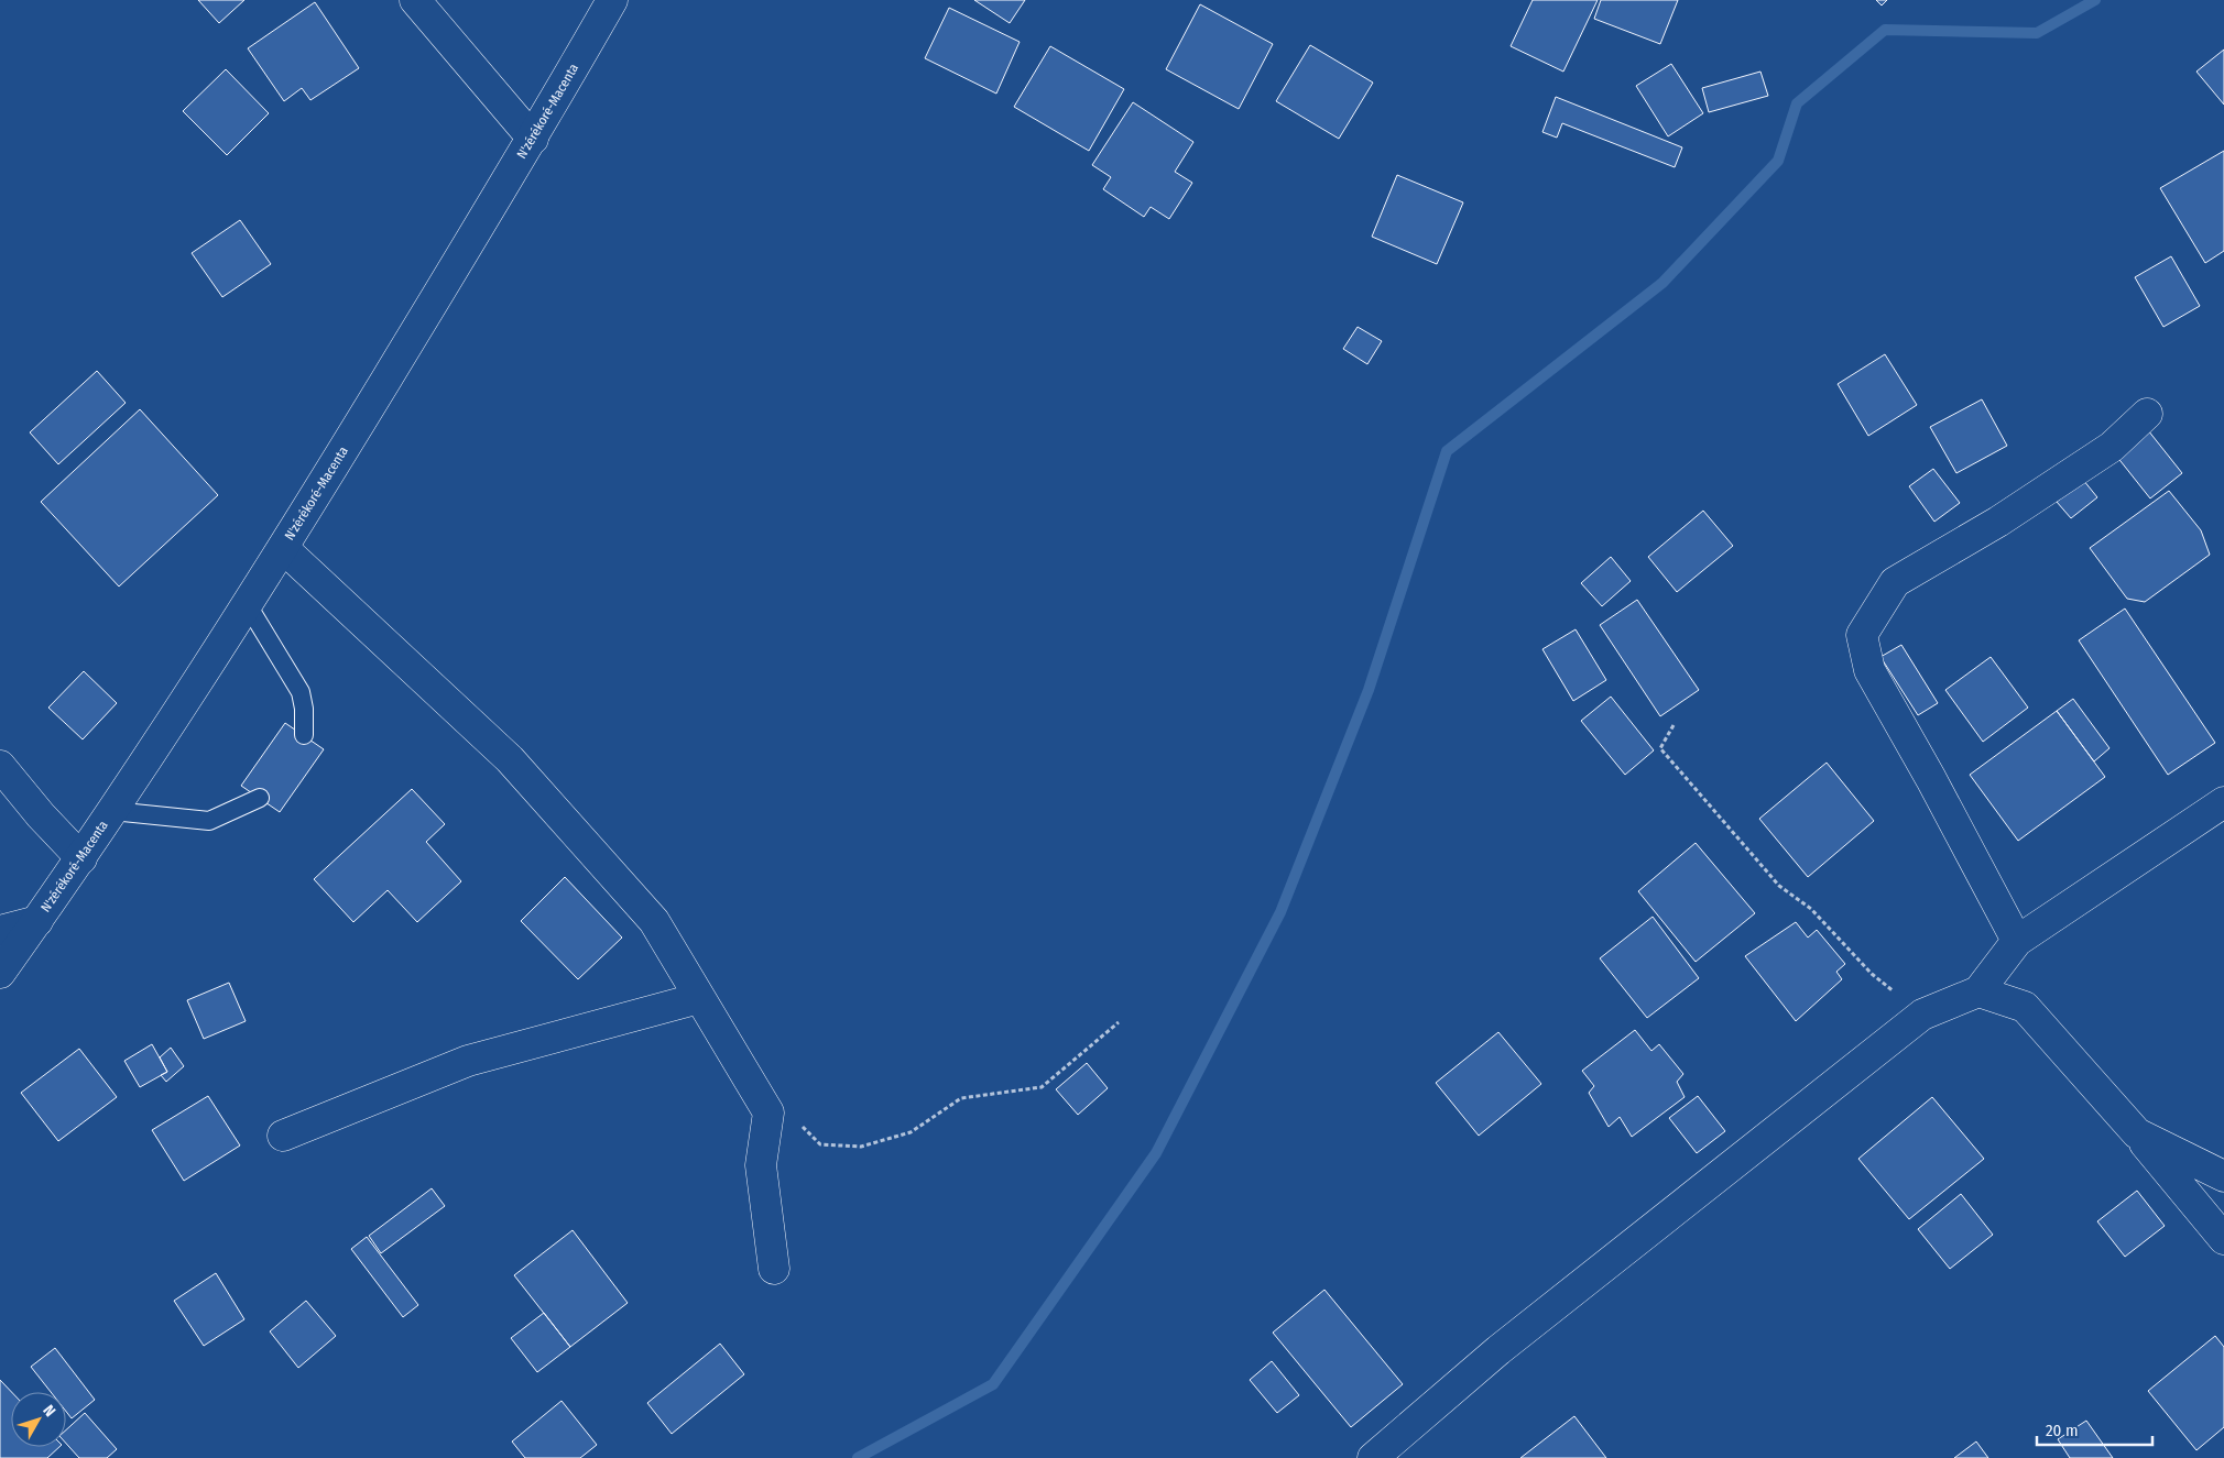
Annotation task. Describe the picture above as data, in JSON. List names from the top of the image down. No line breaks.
{"streets":{"main road":["N'zérékoré-Macenta"]},"scale_bar":"20 m","north":"top right"}
